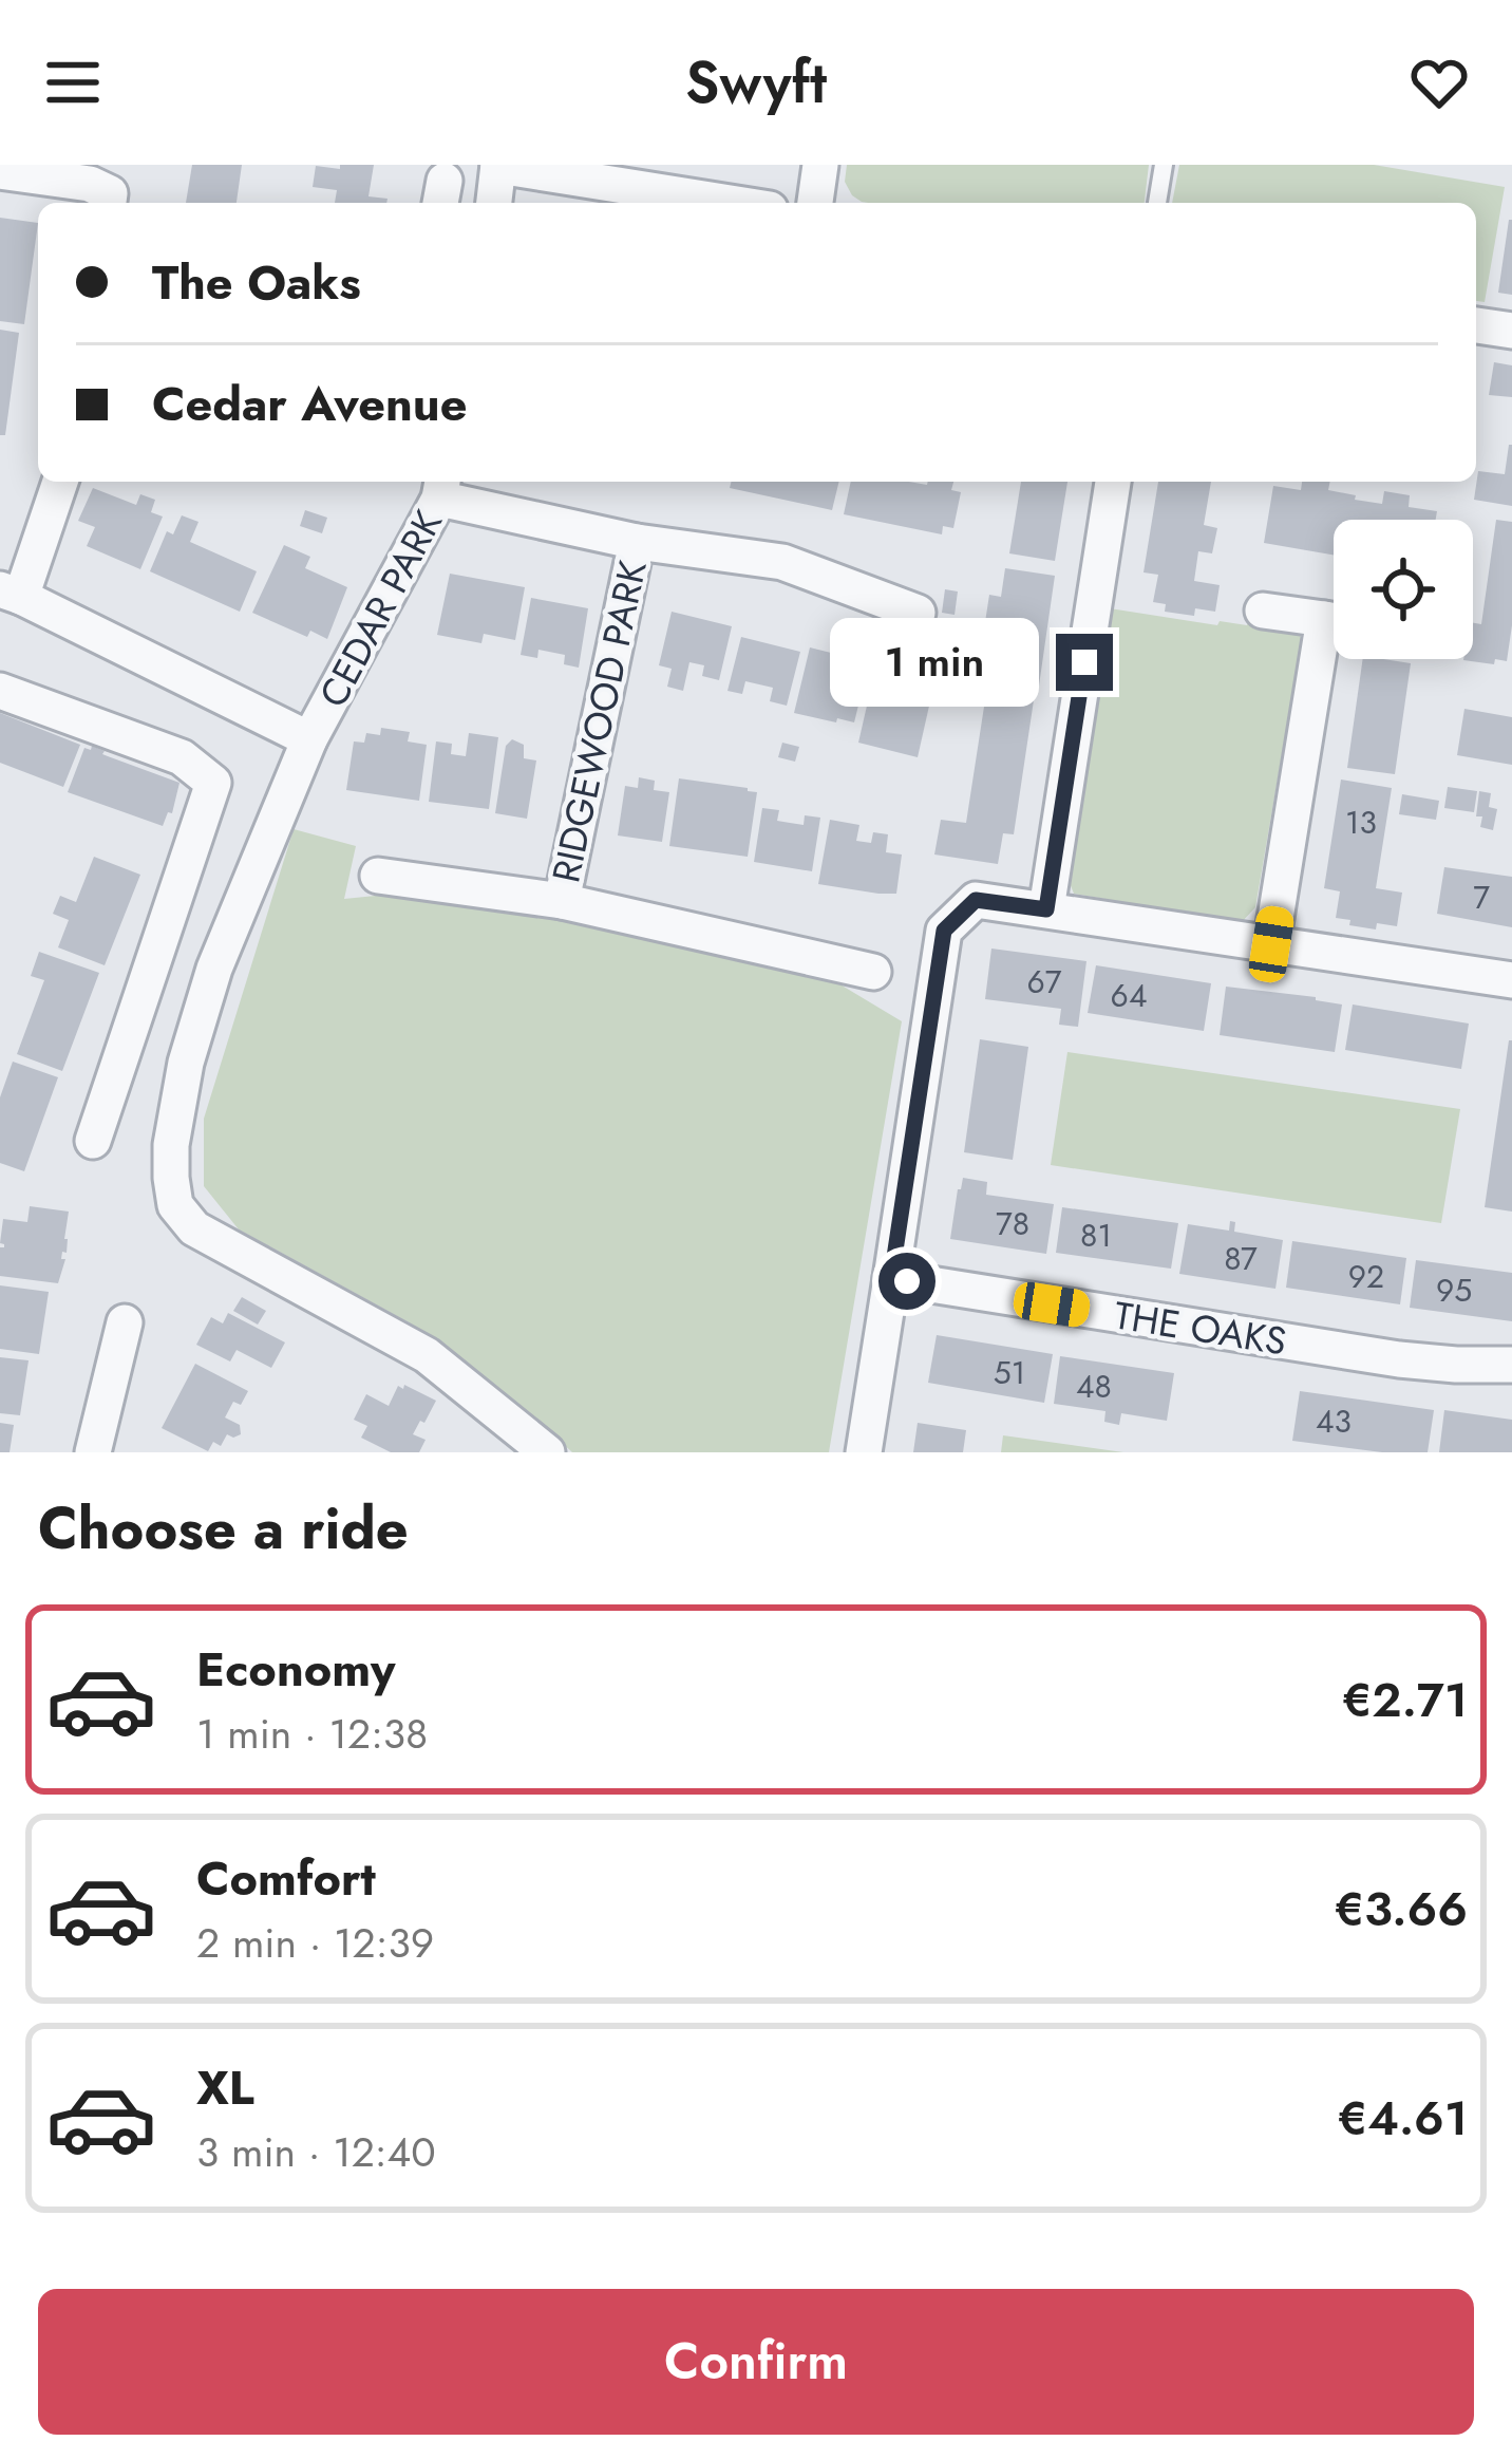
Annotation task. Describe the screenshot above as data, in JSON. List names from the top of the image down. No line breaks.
{"streets":{"street":["CEDAR PARK","RIDGEWOOD PARK","THE OAKS"]},"crossings":[["CEDAR PARK","RIDGEWOOD PARK"]],"house_numbers":["13","7","67","64","78","81","87","92","95","51","48","43"],"page":{"header":"Swyft","banner":["The Oaks","Cedar Avenue"],"bubble":"1 min","heading":"Choose a ride","list":[{"name":"Economy","note":"1 min · 12:38","value":"€2.71"},{"name":"Comfort","note":"2 min · 12:39","value":"€3.66"},{"name":"XL","note":"3 min · 12:40","value":"€4.61"}],"buttons":"Confirm"}}
